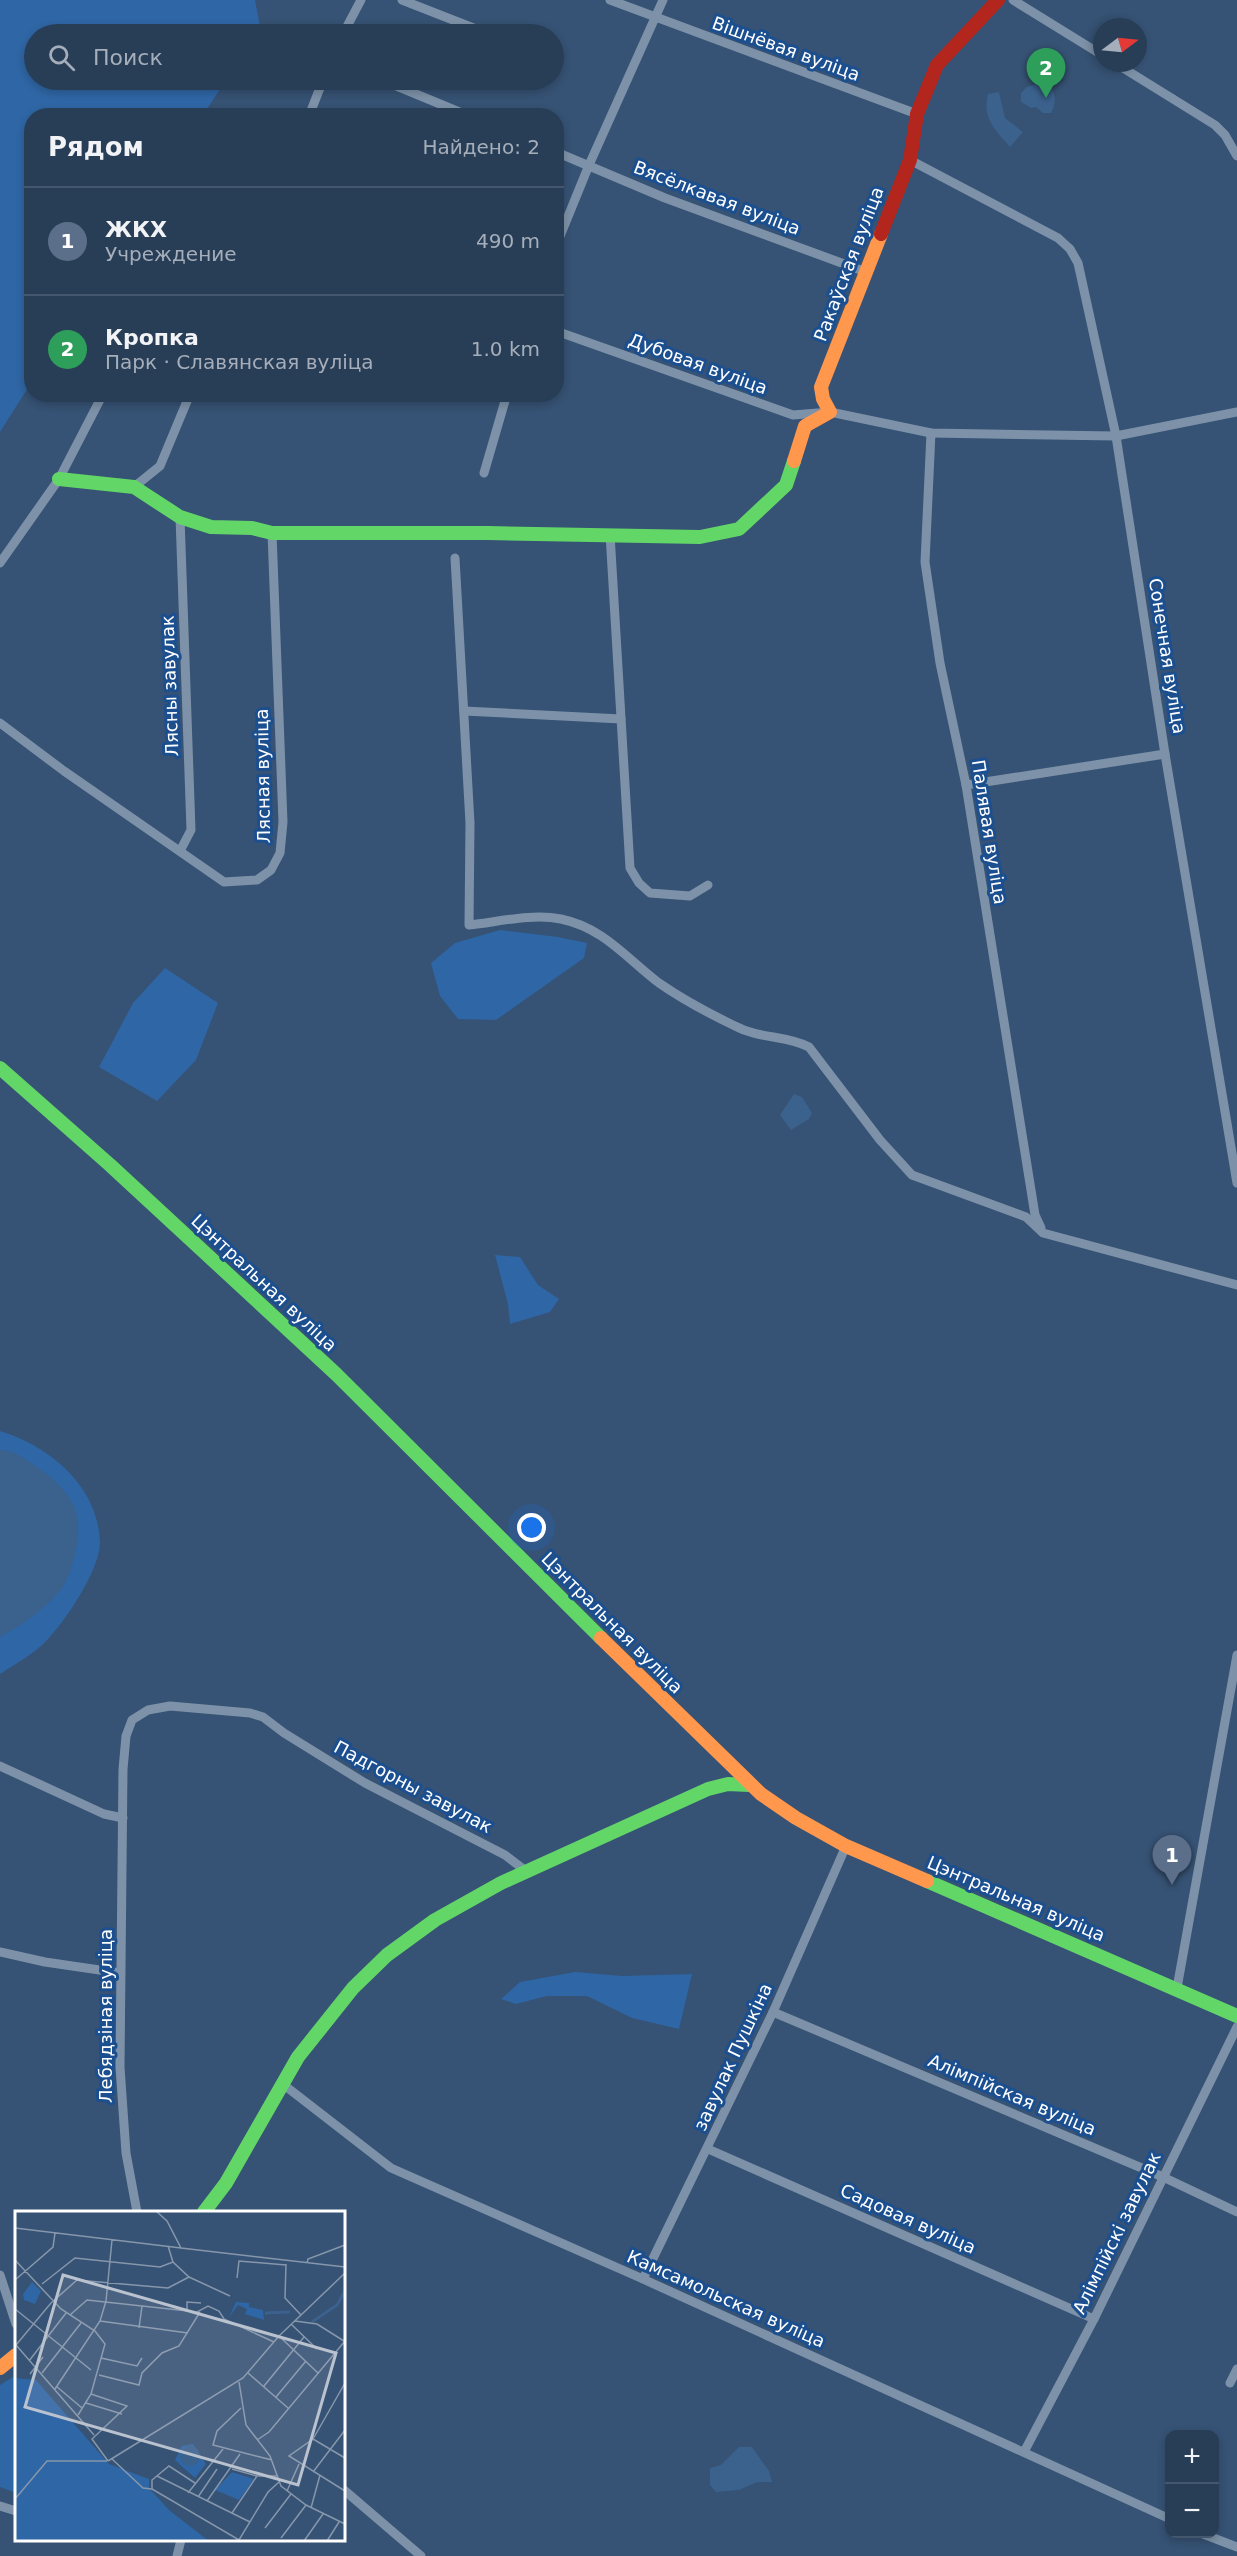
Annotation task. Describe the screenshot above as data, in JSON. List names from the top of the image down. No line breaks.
{"streets":{"street":["Вішнёвая вуліца","Вясёлкавая вуліца","Ракаўская вуліца","Дубовая вуліца","Сонечная вуліца","Лясны завулак","Лясная вуліца","Палявая вуліца","Цэнтральная вуліца","Падгорны завулак","Лебядзіная вуліца","завулак Пушкіна","Алімпійская вуліца","Садовая вуліца","Алімпійскі завулак","Камсамольская вуліца"]},"crossings":[["Вішнёвая вуліца","Ракаўская вуліца"],["Вясёлкавая вуліца","Ракаўская вуліца"],["Ракаўская вуліца","Дубовая вуліца"],["Ракаўская вуліца","Сонечная вуліца"],["Дубовая вуліца","Сонечная вуліца"],["Дубовая вуліца","Палявая вуліца"],["Лясны завулак","Лясная вуліца"],["Цэнтральная вуліца","завулак Пушкіна"],["Падгорны завулак","Лебядзіная вуліца"],["завулак Пушкіна","Алімпійская вуліца"],["завулак Пушкіна","Садовая вуліца"],["завулак Пушкіна","Камсамольская вуліца"],["Алімпійская вуліца","Алімпійскі завулак"],["Садовая вуліца","Алімпійскі завулак"],["Алімпійскі завулак","Камсамольская вуліца"]],"north":"right","page":{"search":"Поиск","pins":["2","1"],"heading":["Рядом","Найдено: 2"],"list":[{"mark":"1","name":"ЖКХ","note":"Учреждение","value":"490 m"},{"mark":"2","name":"Кропка","note":"Парк · Славянская вуліца","value":"1.0 km"}],"map_buttons":["+","−"]}}
